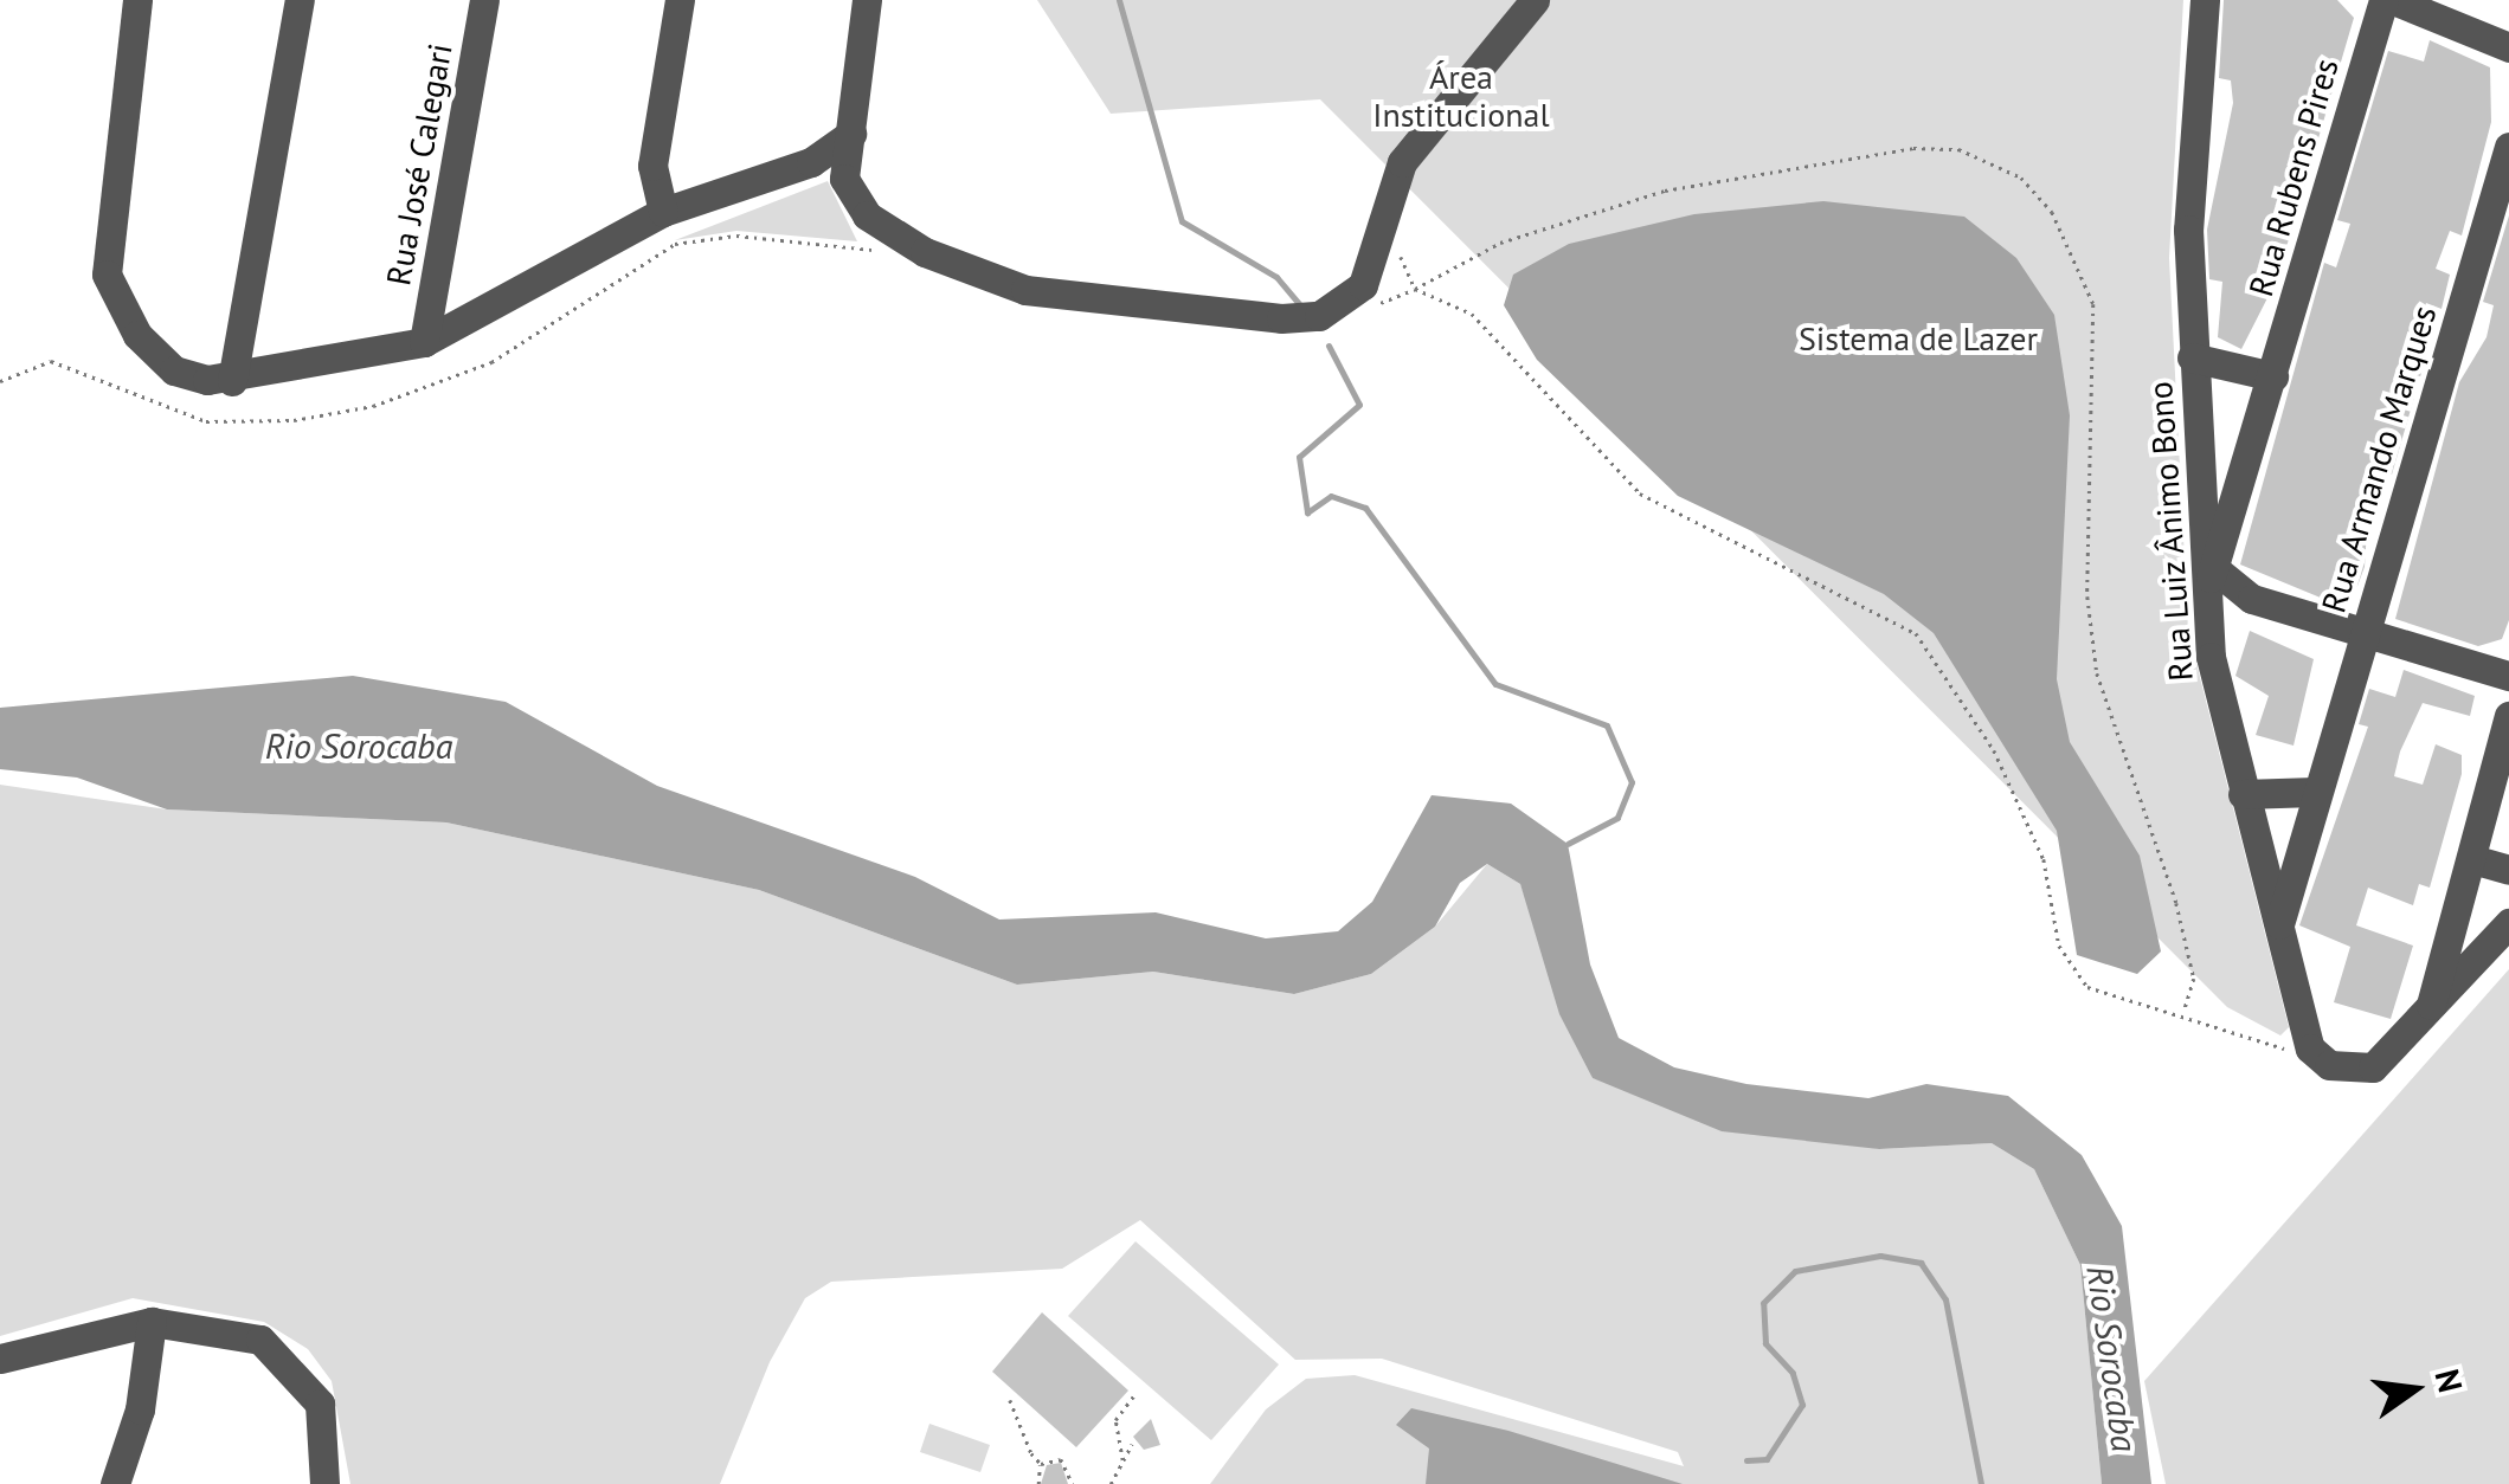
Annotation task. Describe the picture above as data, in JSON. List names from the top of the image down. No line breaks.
{"streets":{"street":["Rua José Calegari","Rua Rubens Pires","Rua Armando Marques","Rua Luiz Ânimo Bono"]},"crossings":[["Rua Rubens Pires","Rua Luiz Ânimo Bono"],["Rua Armando Marques","Rua Luiz Ânimo Bono"]],"water":["Rio Sorocaba"],"parks":["Área Institucional","Sistema de Lazer"],"north":"right"}
